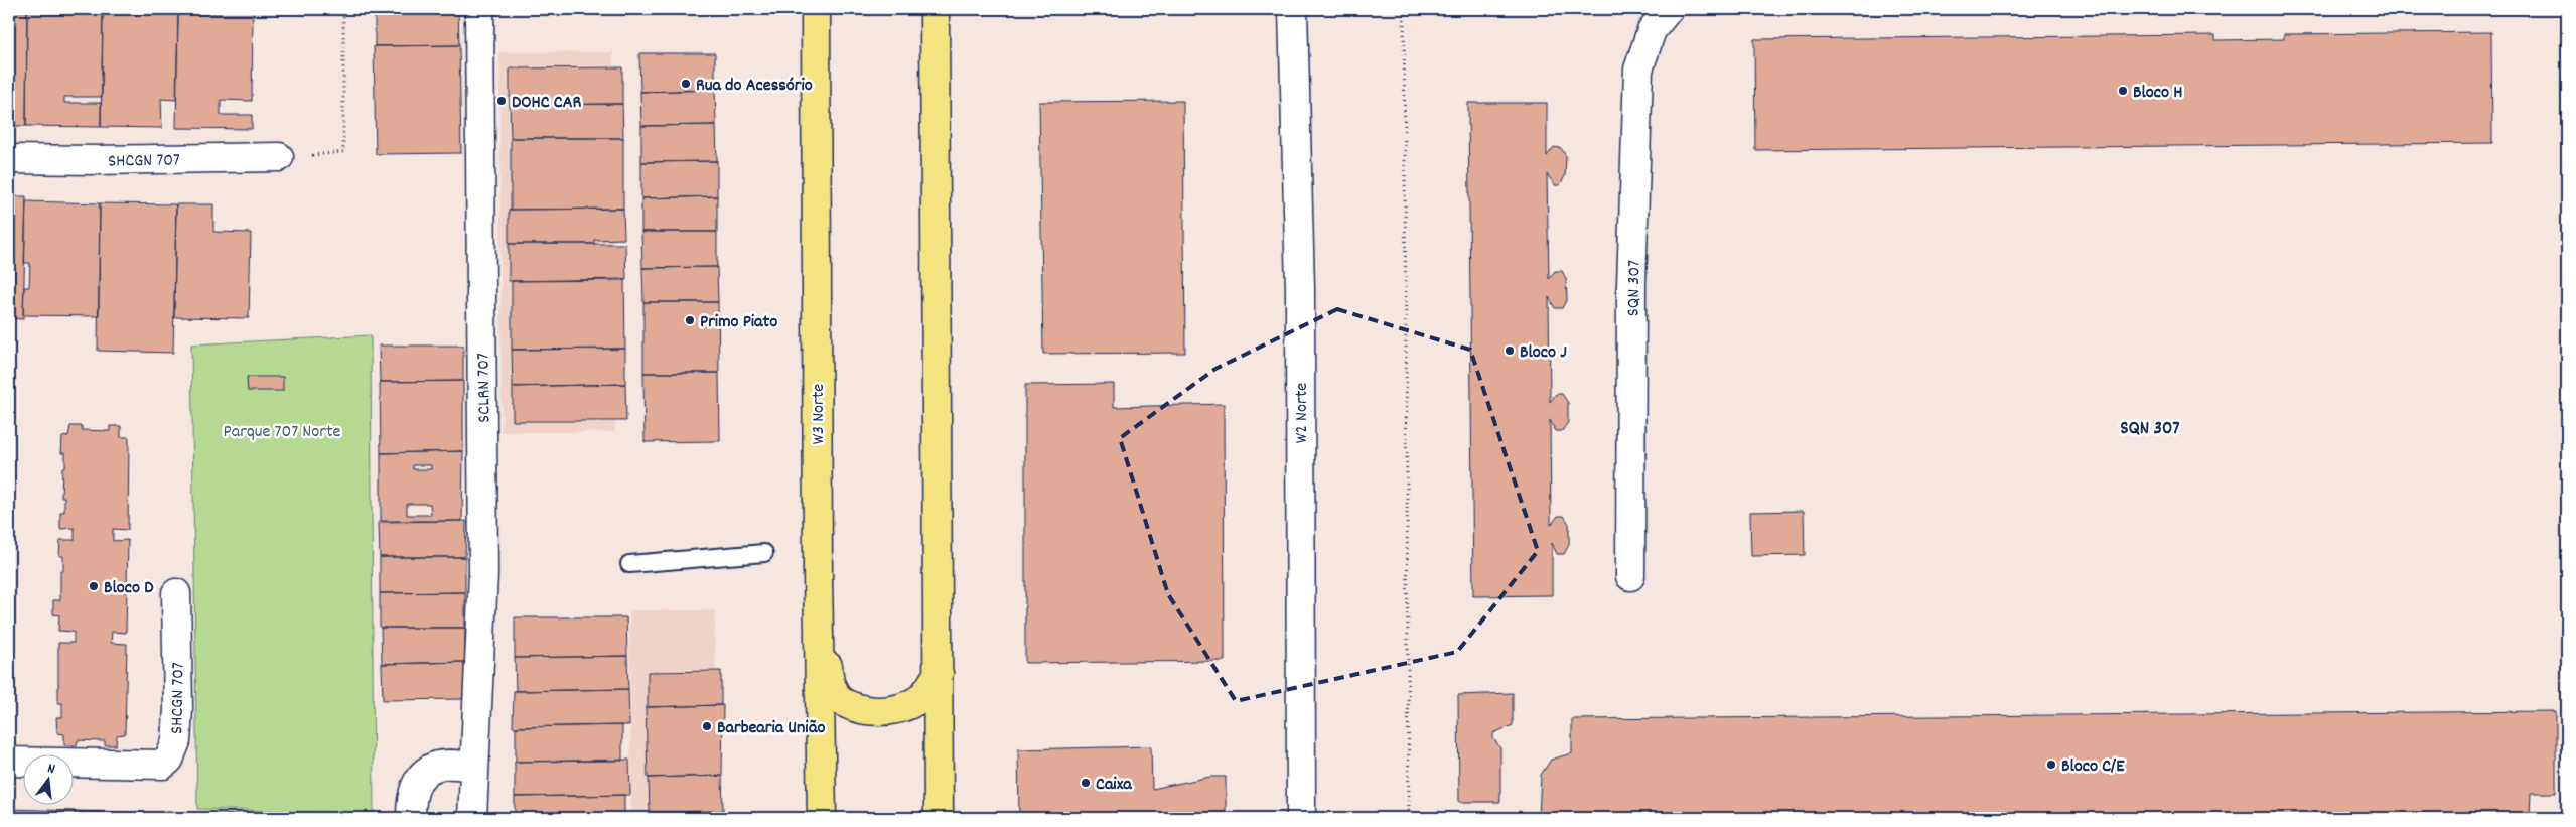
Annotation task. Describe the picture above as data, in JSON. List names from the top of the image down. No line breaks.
{"streets":{"main road":["W3 Norte"],"street":["SHCGN 707","SQN 307","SCLRN 707","W2 Norte"]},"districts":["SQN 307"],"parks":["Parque 707 Norte"],"places":["Rua do Acessório","Bloco H","DOHC CAR","Primo Piato","Bloco J","Bloco D","Barbearia União","Bloco C/E","Caixa"],"north":"top"}
